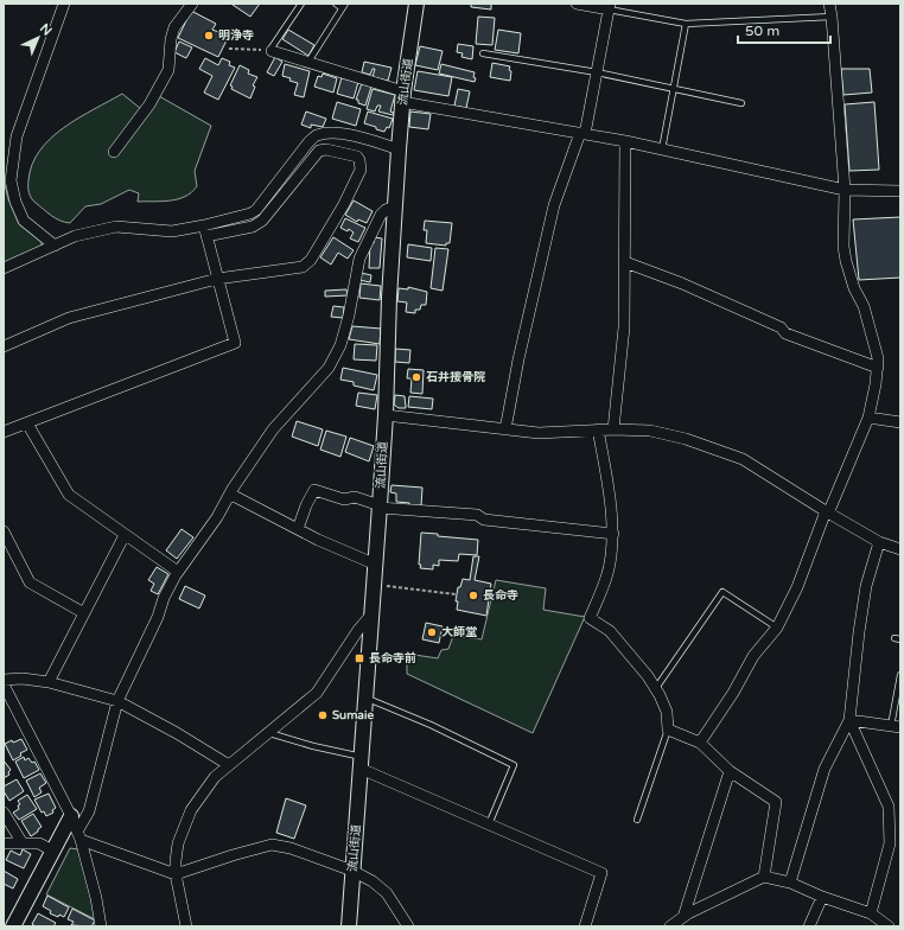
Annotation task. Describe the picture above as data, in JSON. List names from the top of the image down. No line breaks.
{"streets":{"street":["流山街道"]},"places":{"other":["明浄寺","石井接骨院","長命寺","大師堂","Sumaie"],"transit":["長命寺前"]},"scale_bar":"50 m","north":"top right"}
